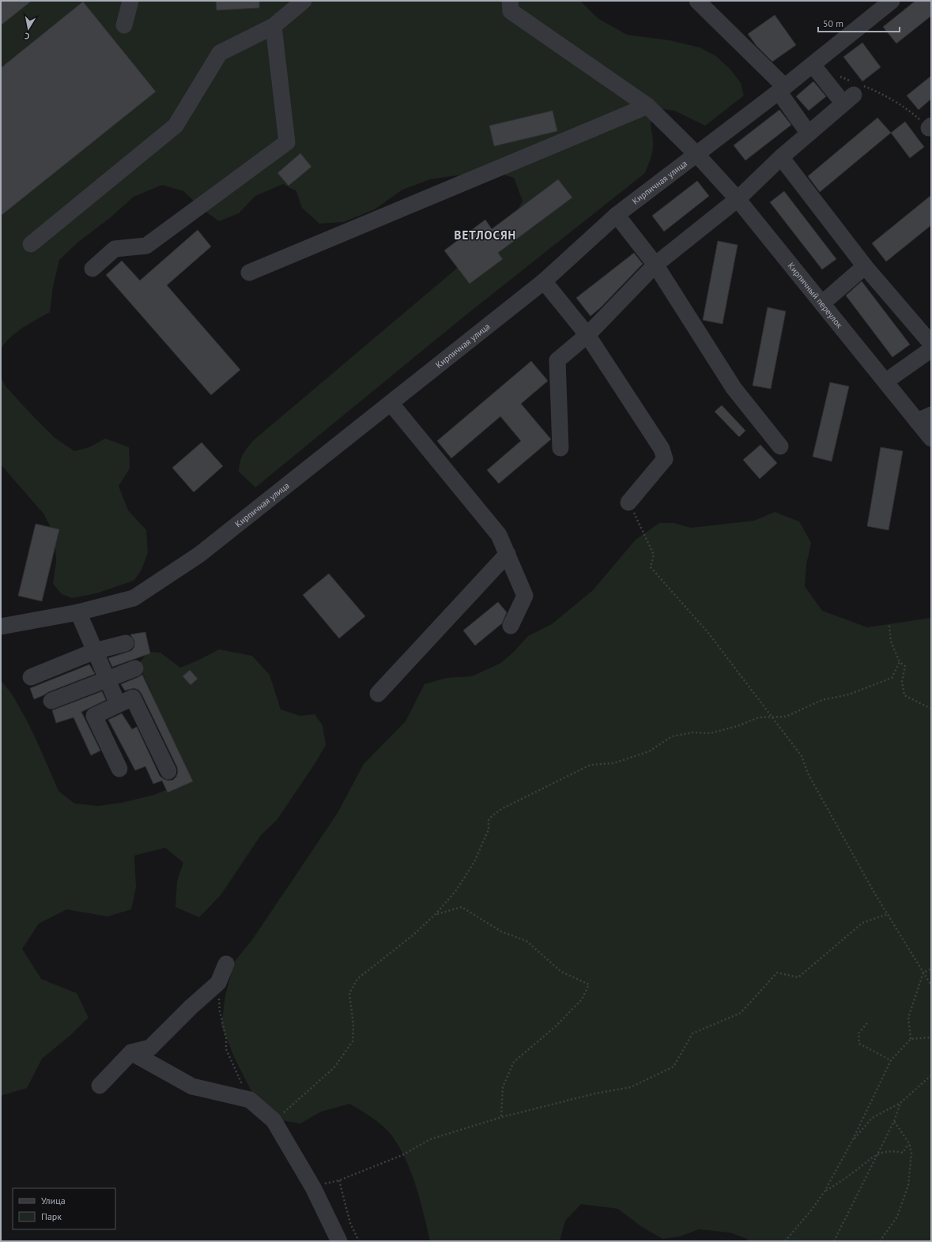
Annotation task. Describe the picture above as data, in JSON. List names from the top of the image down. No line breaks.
{"streets":{"street":["Кирпичная улица","Кирпичный переулок"]},"crossings":[["Кирпичная улица","Кирпичный переулок"]],"districts":["ВЕТЛОСЯН"],"legend":["Улица","Парк"],"scale_bar":"50 m","north":"bottom"}
